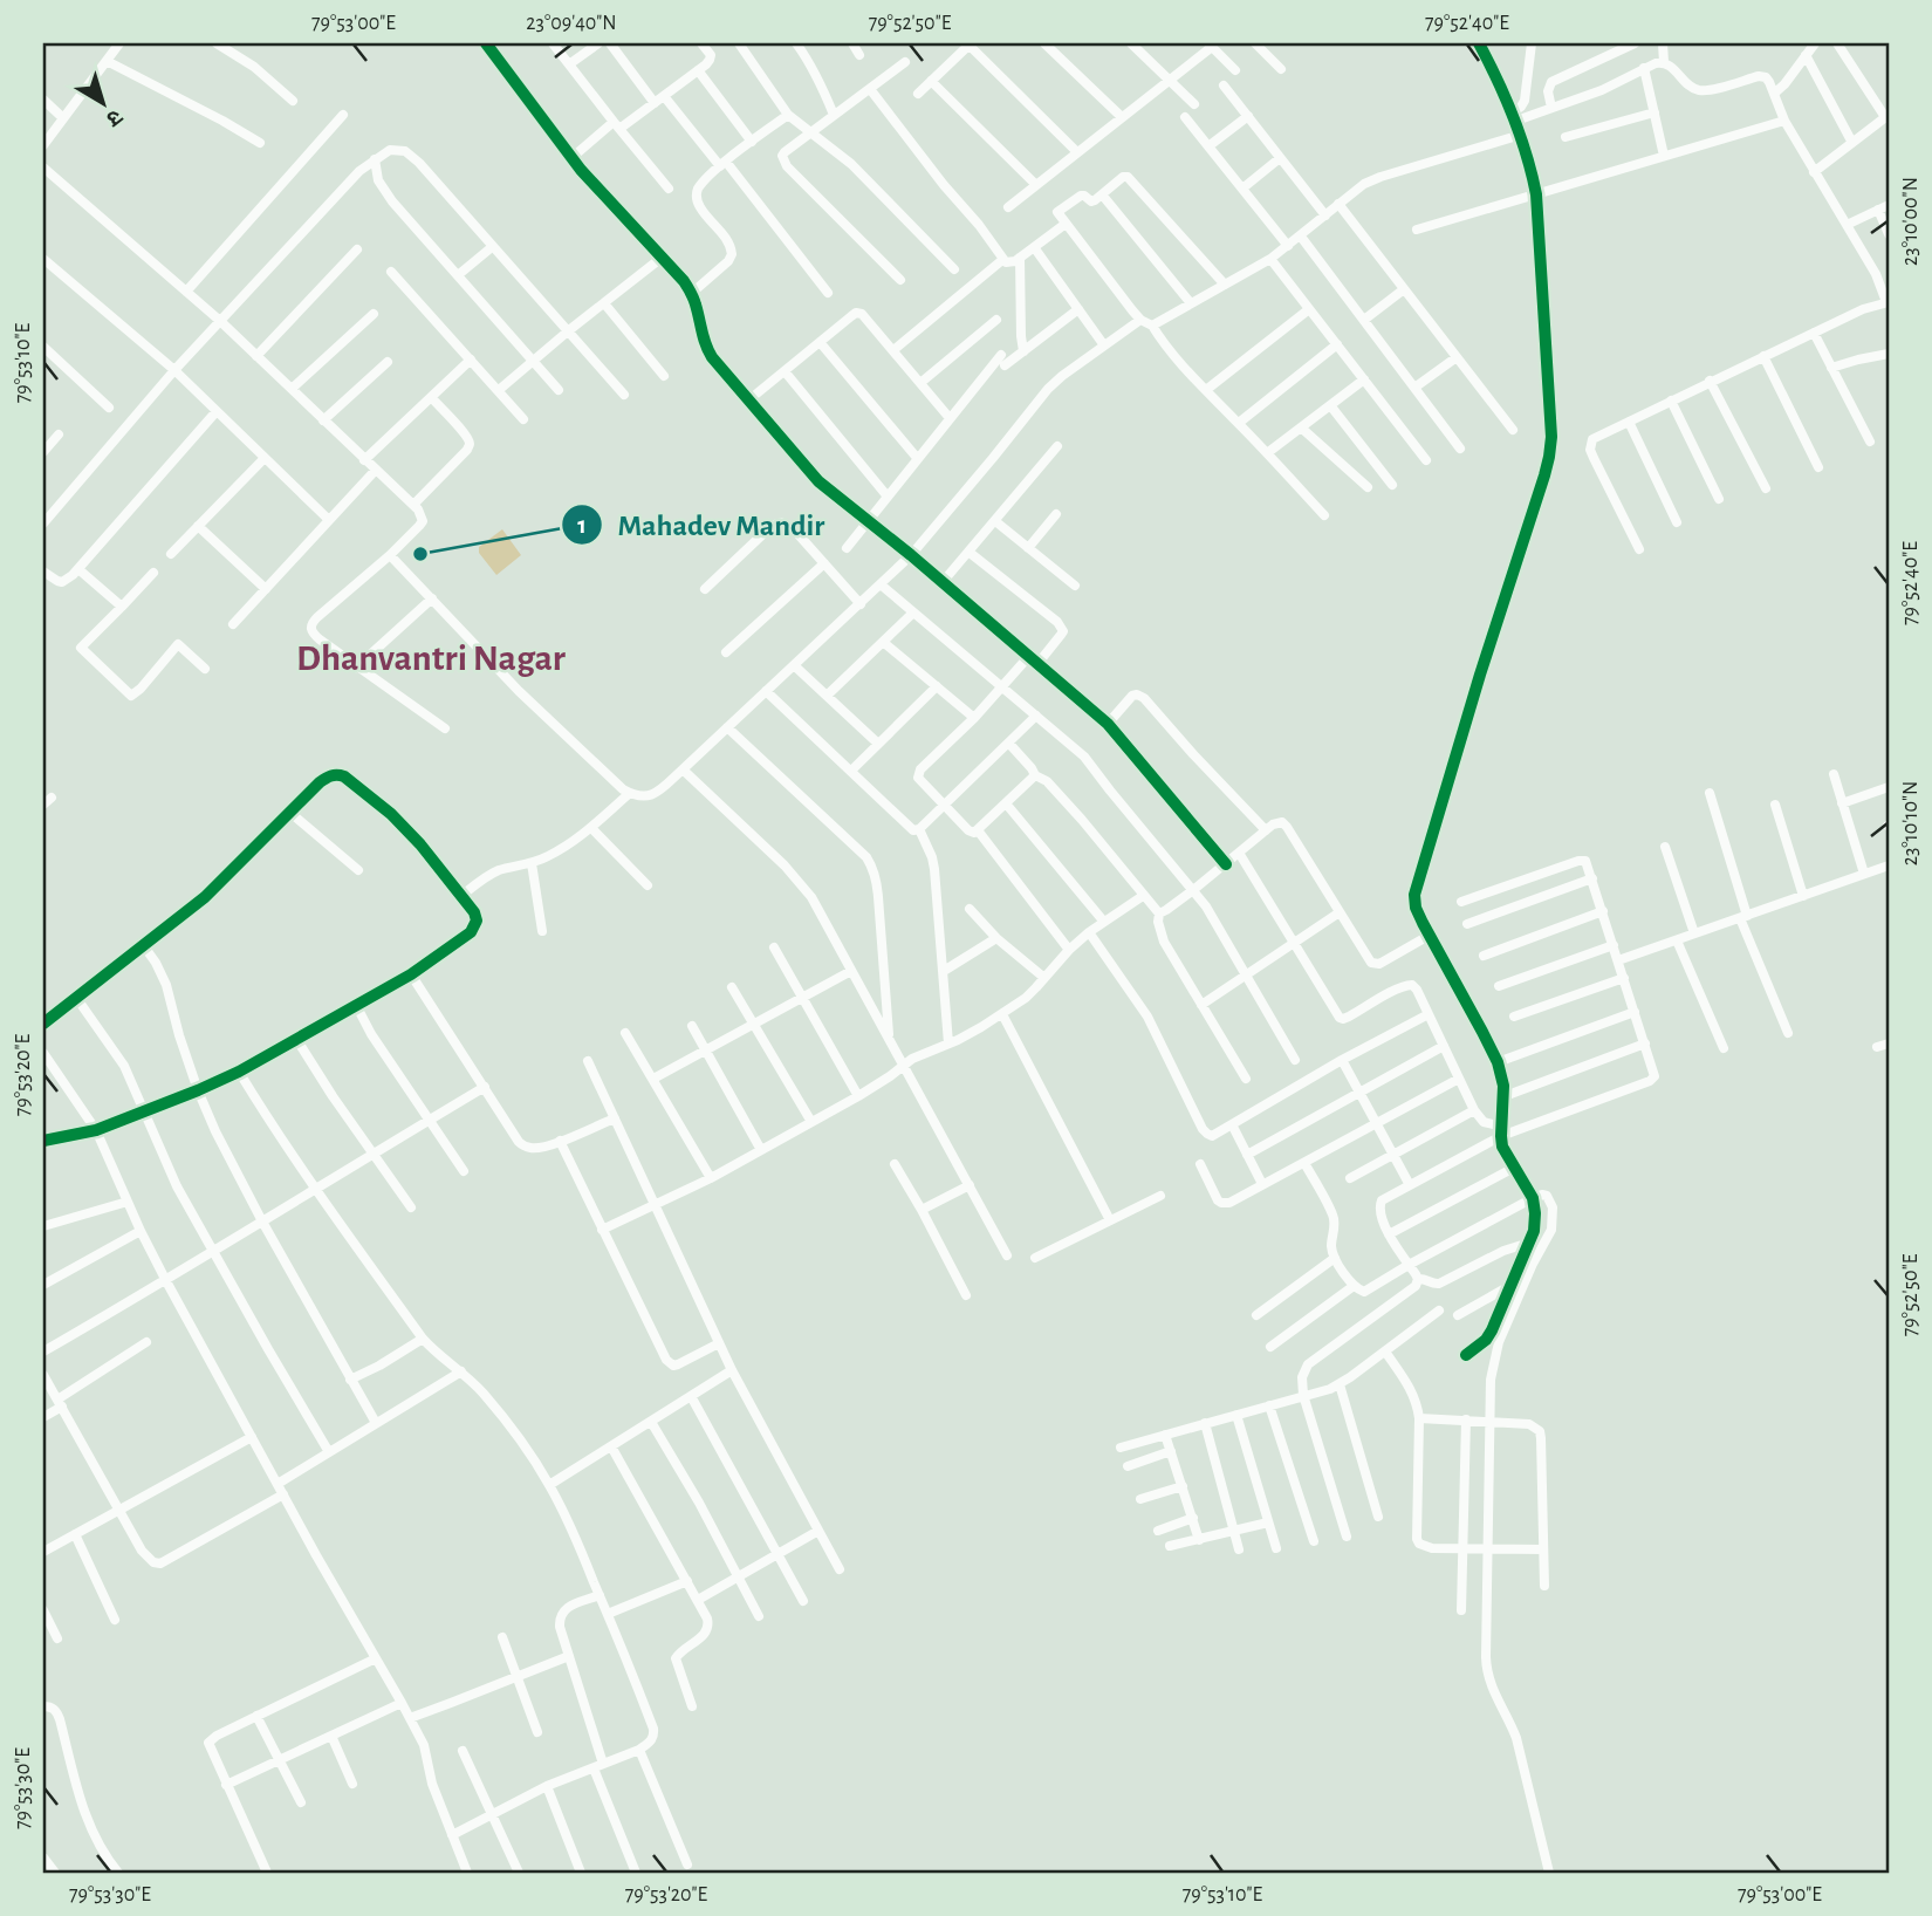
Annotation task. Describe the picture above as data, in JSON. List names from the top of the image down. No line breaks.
{"districts":["Dhanvantri Nagar"],"places":["Mahadev Mandir"],"north":"bottom right","coordinates":["79°53'00\"E","23°09'40\"N","79°52'50\"E","79°52'40\"E","23°10'00\"N","79°53'10\"E","23°10'10\"N","79°53'20\"E","79°53'30\"E"]}
